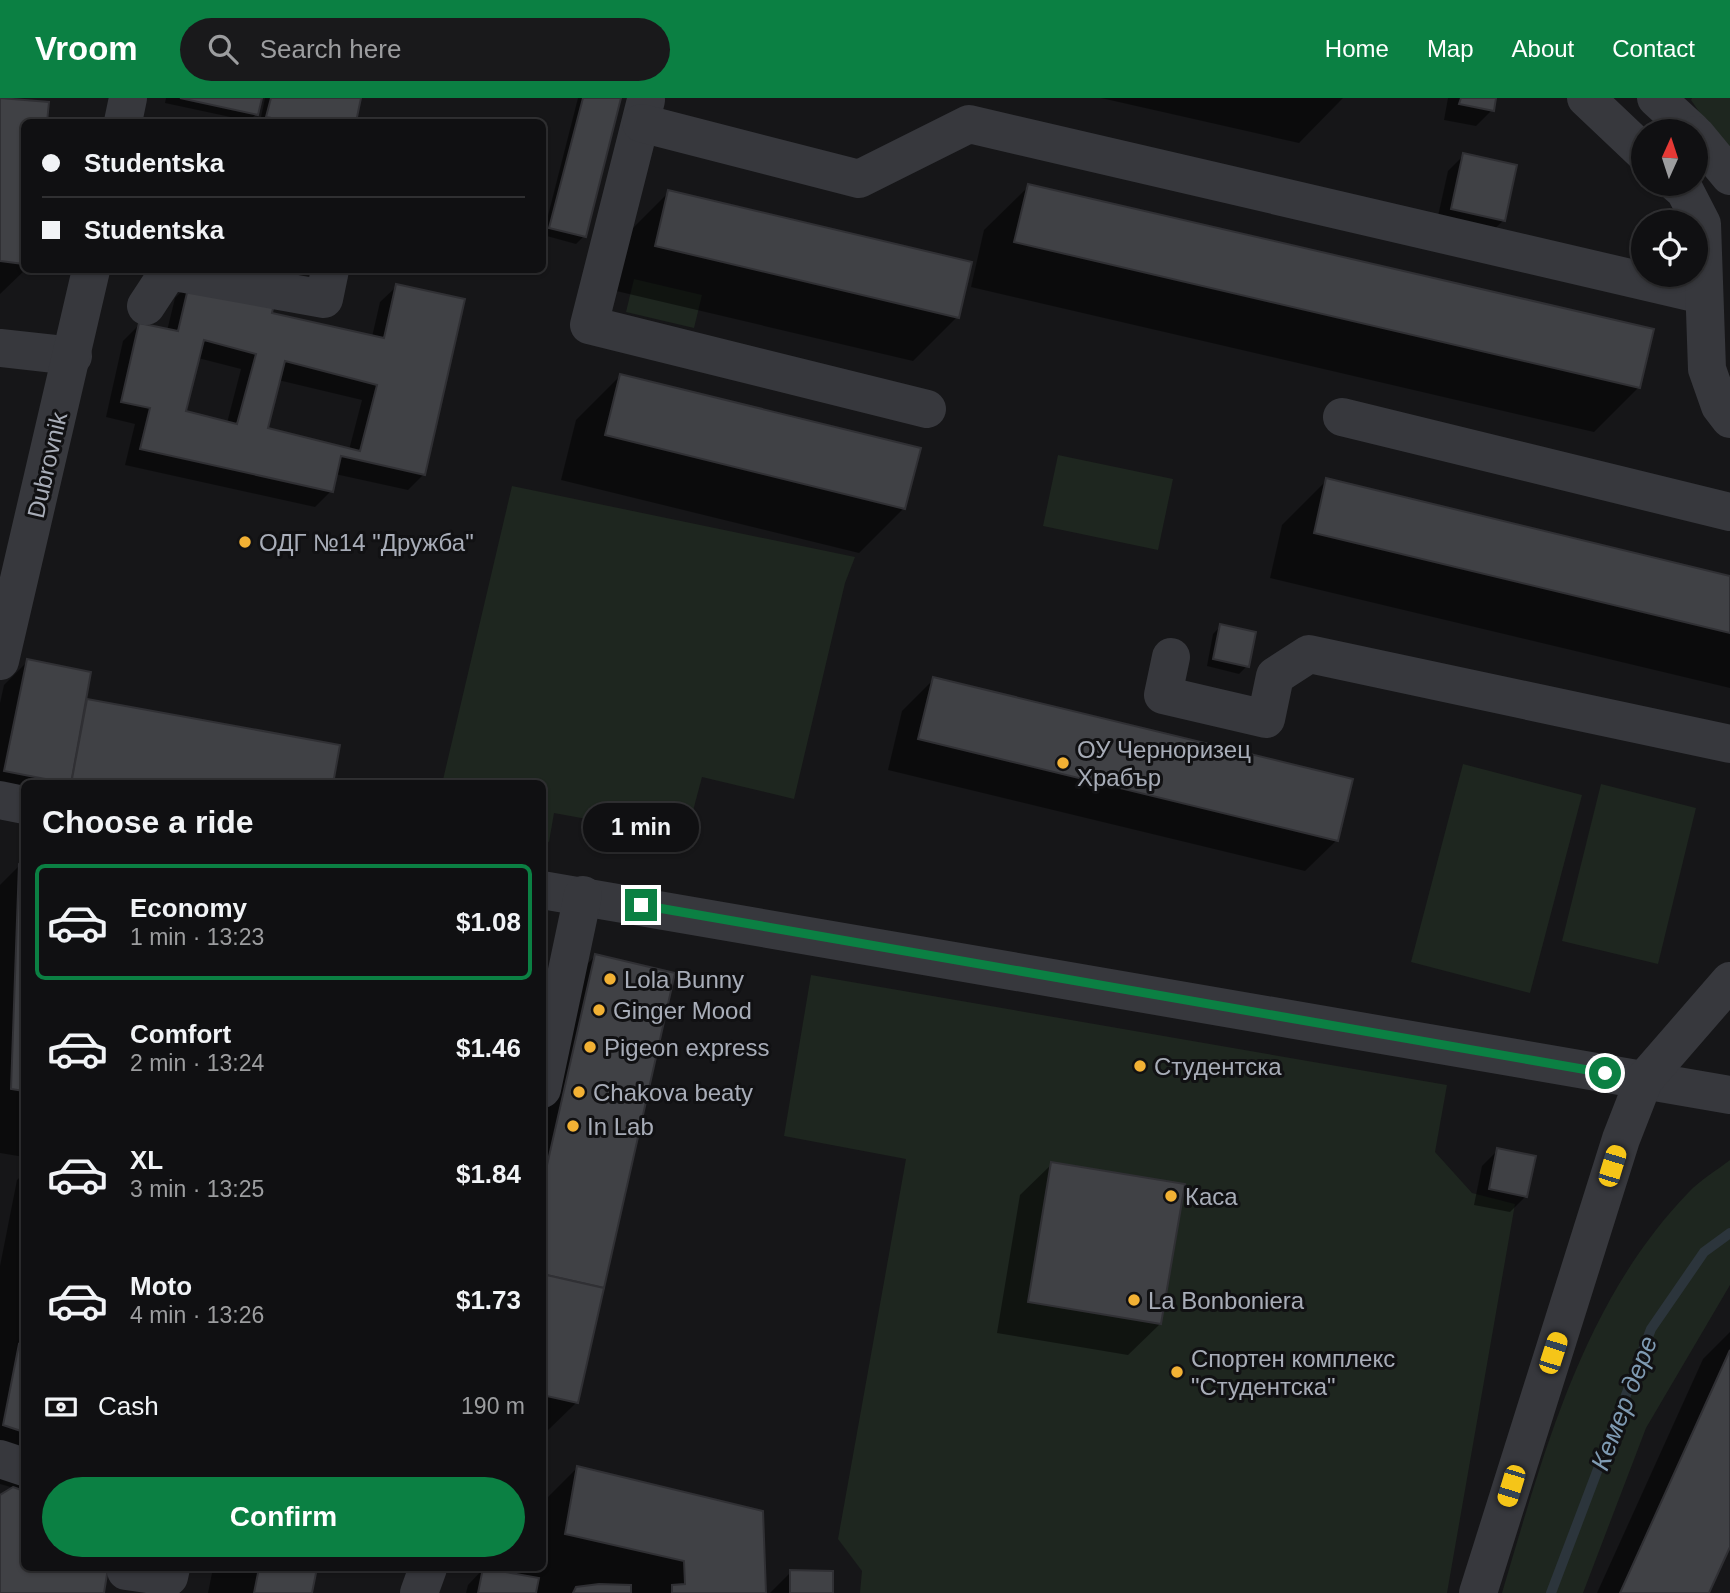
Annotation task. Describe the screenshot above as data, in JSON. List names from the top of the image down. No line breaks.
{"streets":{"street":["Dubrovnik"]},"water":["Кемер дере"],"places":["ОДГ №14 \"Дружба\"","ОУ Черноризец Храбър","Lola Bunny","Ginger Mood","Pigeon express","Студентска","Chakova beaty","In Lab","Каса","La Bonboniera","Спортен комплекс \"Студентска\""],"north":"top","page":{"header":"Vroom","search":"Search here","nav":["Home","Map","About","Contact"],"banner":["Studentska","Studentska"],"heading":"Choose a ride","bubble":"1 min","list":[{"name":"Economy","note":"1 min · 13:23","value":"$1.08"},{"name":"Comfort","note":"2 min · 13:24","value":"$1.46"},{"name":"XL","note":"3 min · 13:25","value":"$1.84"},{"name":"Moto","note":"4 min · 13:26","value":"$1.73"}],"pay":["Cash","190 m"],"buttons":"Confirm"}}
